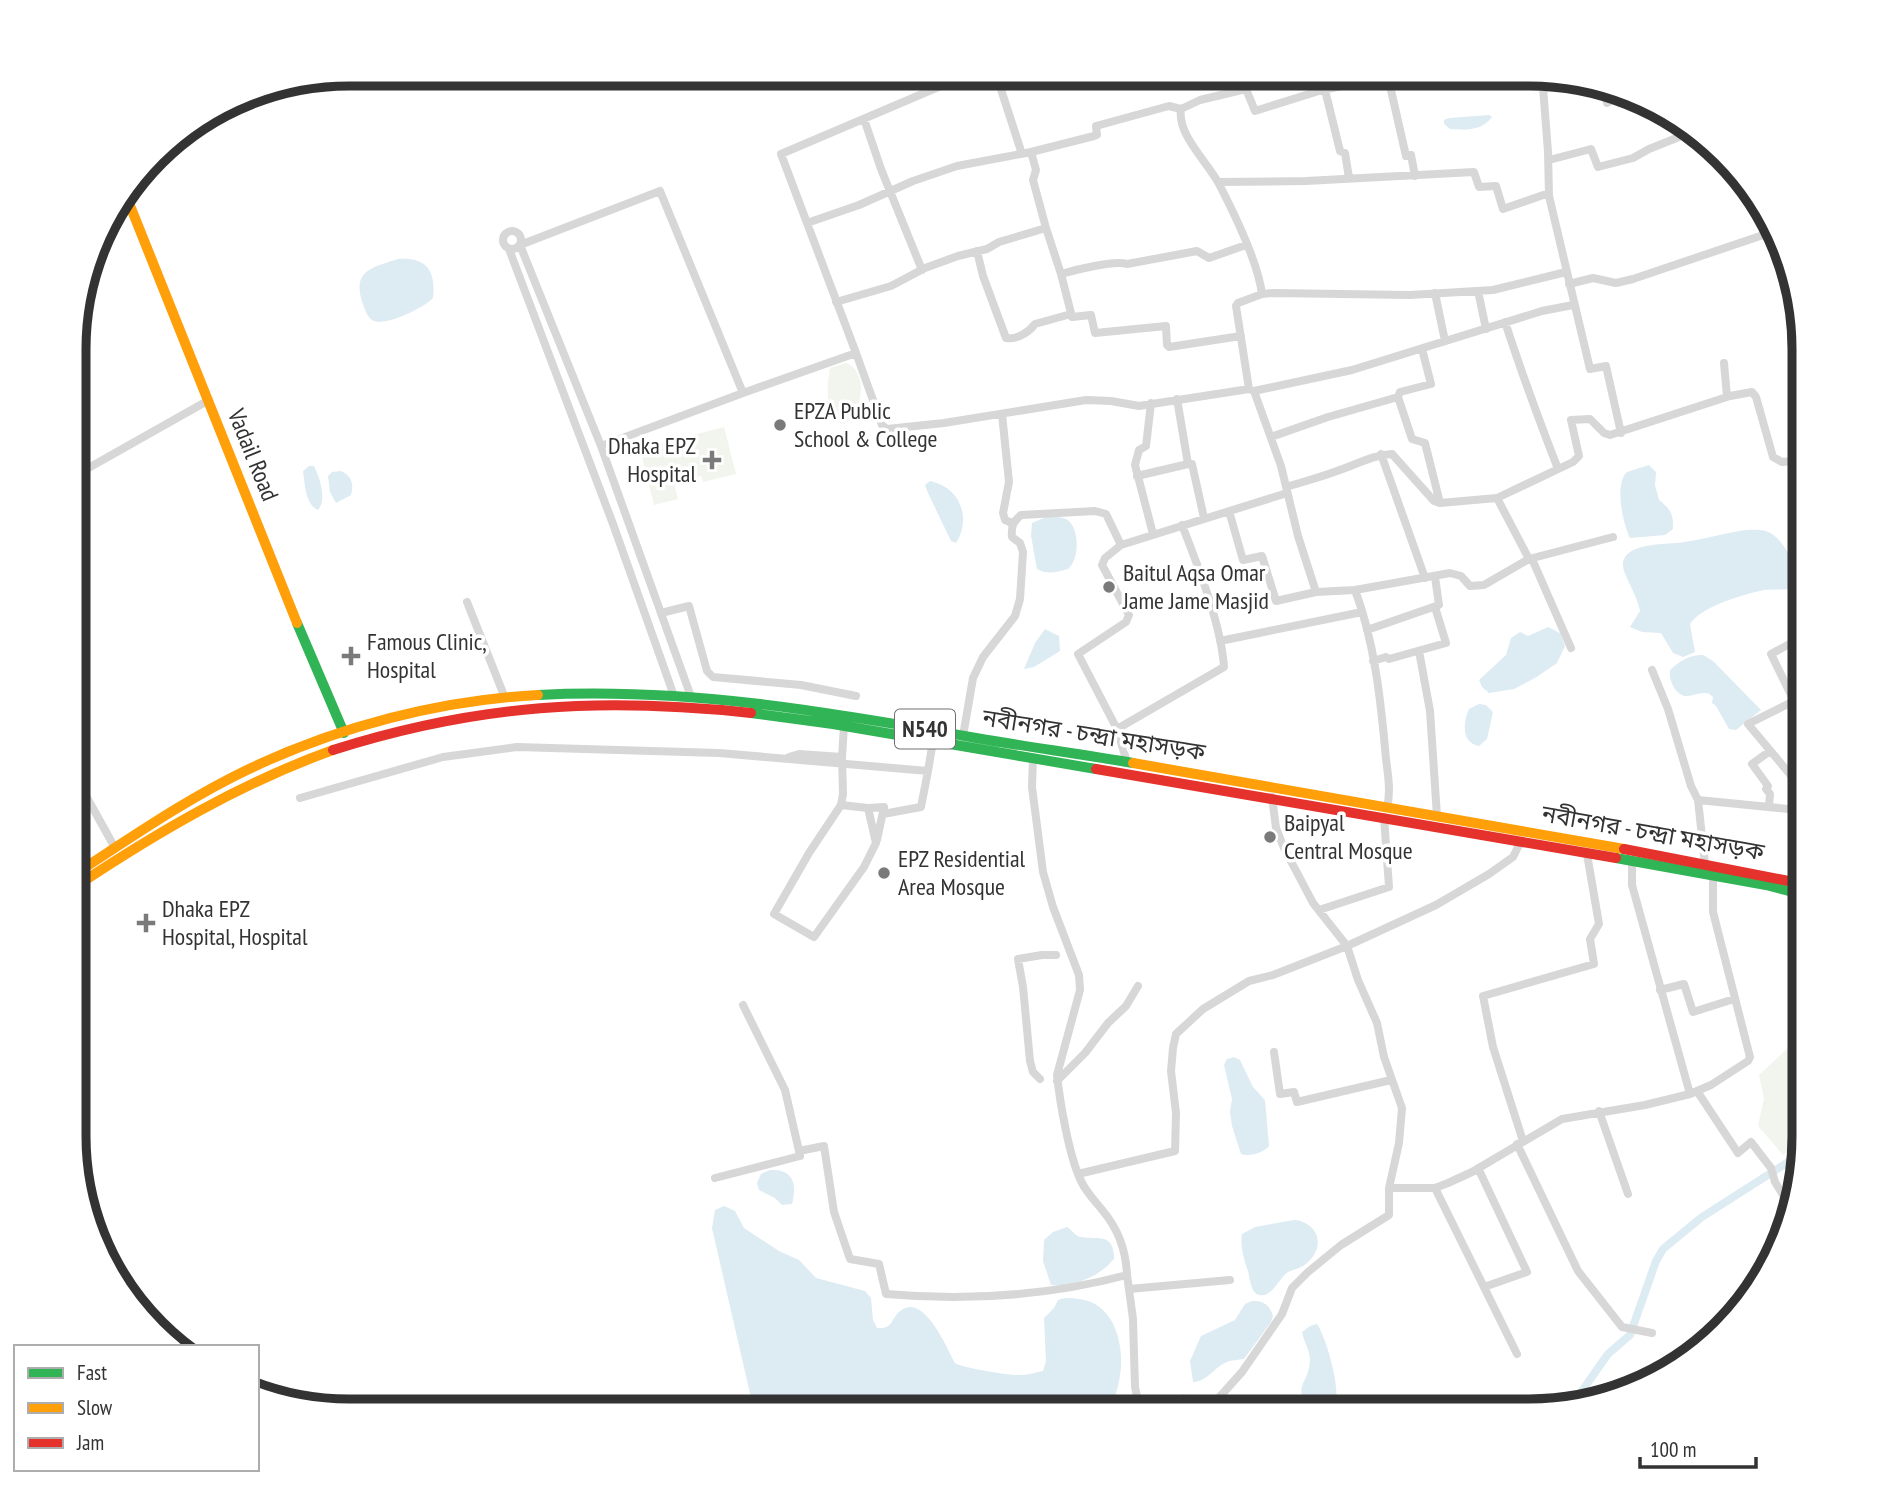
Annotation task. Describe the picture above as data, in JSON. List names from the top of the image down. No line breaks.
{"streets":{"main road":["Vadail Road","N540","নবীনগর - চন্দ্রা মহাসড়ক"]},"crossings":[["Vadail Road","নবীনগর - চন্দ্রা মহাসড়ক"]],"places":{"other":["EPZA Public School & College","Baitul Aqsa Omar Jame Jame Masjid","Baipyal Central Mosque","EPZ Residential Area Mosque"],"health":["Dhaka EPZ Hospital","Famous Clinic, Hospital","Dhaka EPZ Hospital, Hospital"]},"legend":["Fast","Slow","Jam"],"scale_bar":"100 m"}
